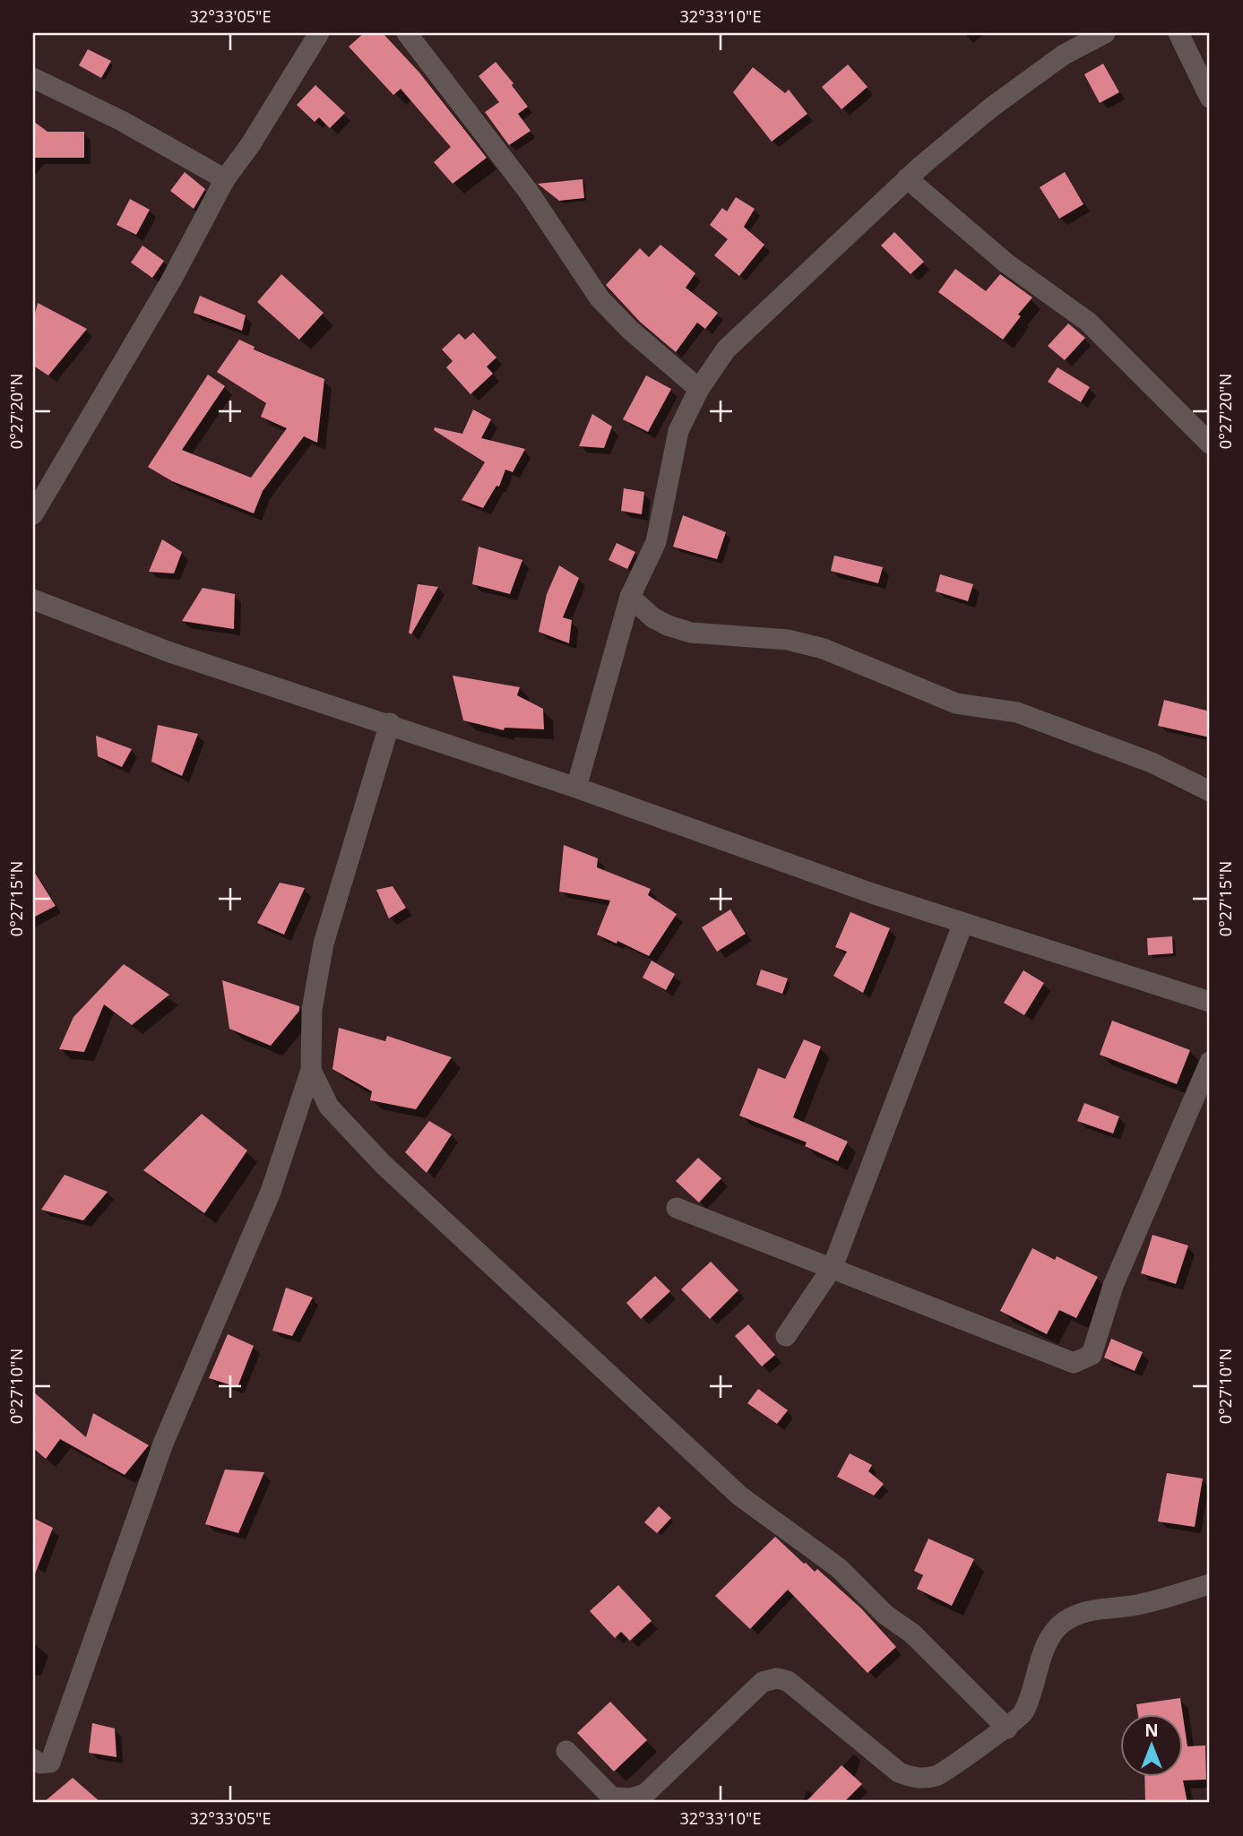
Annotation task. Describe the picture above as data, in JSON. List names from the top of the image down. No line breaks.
{"north":"top","coordinates":["32°33'05\"E","32°33'10\"E","0°27'20\"N","0°27'15\"N","0°27'10\"N"]}
